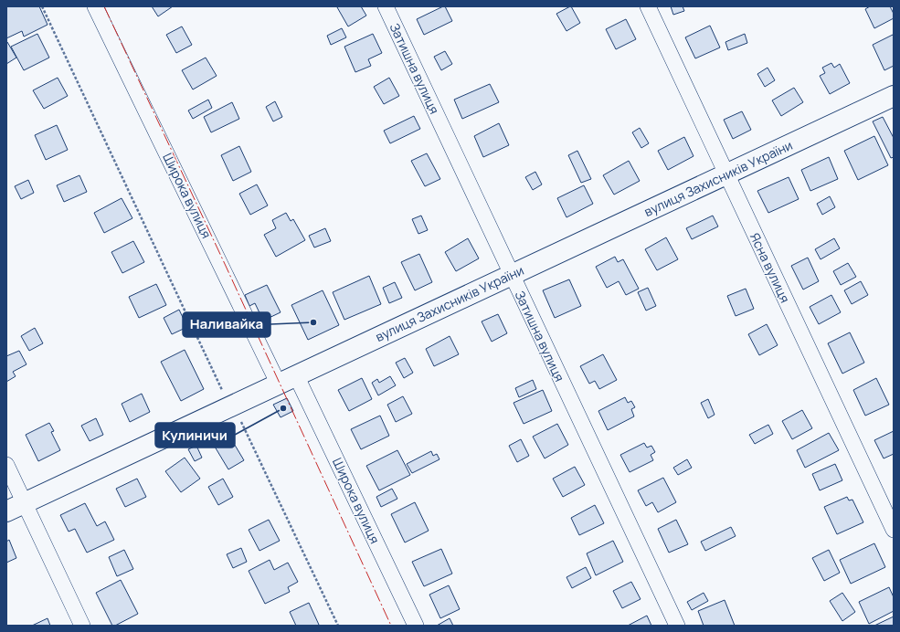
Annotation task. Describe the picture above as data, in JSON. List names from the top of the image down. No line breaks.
{"streets":{"street":["Затишна вулиця","вулиця Захисників України","Широка вулиця","Ясна вулиця"]},"crossings":[["Затишна вулиця","вулиця Захисників України"],["вулиця Захисників України","Широка вулиця"],["вулиця Захисників України","Ясна вулиця"]],"places":["Наливайка","Кулиничи"]}
